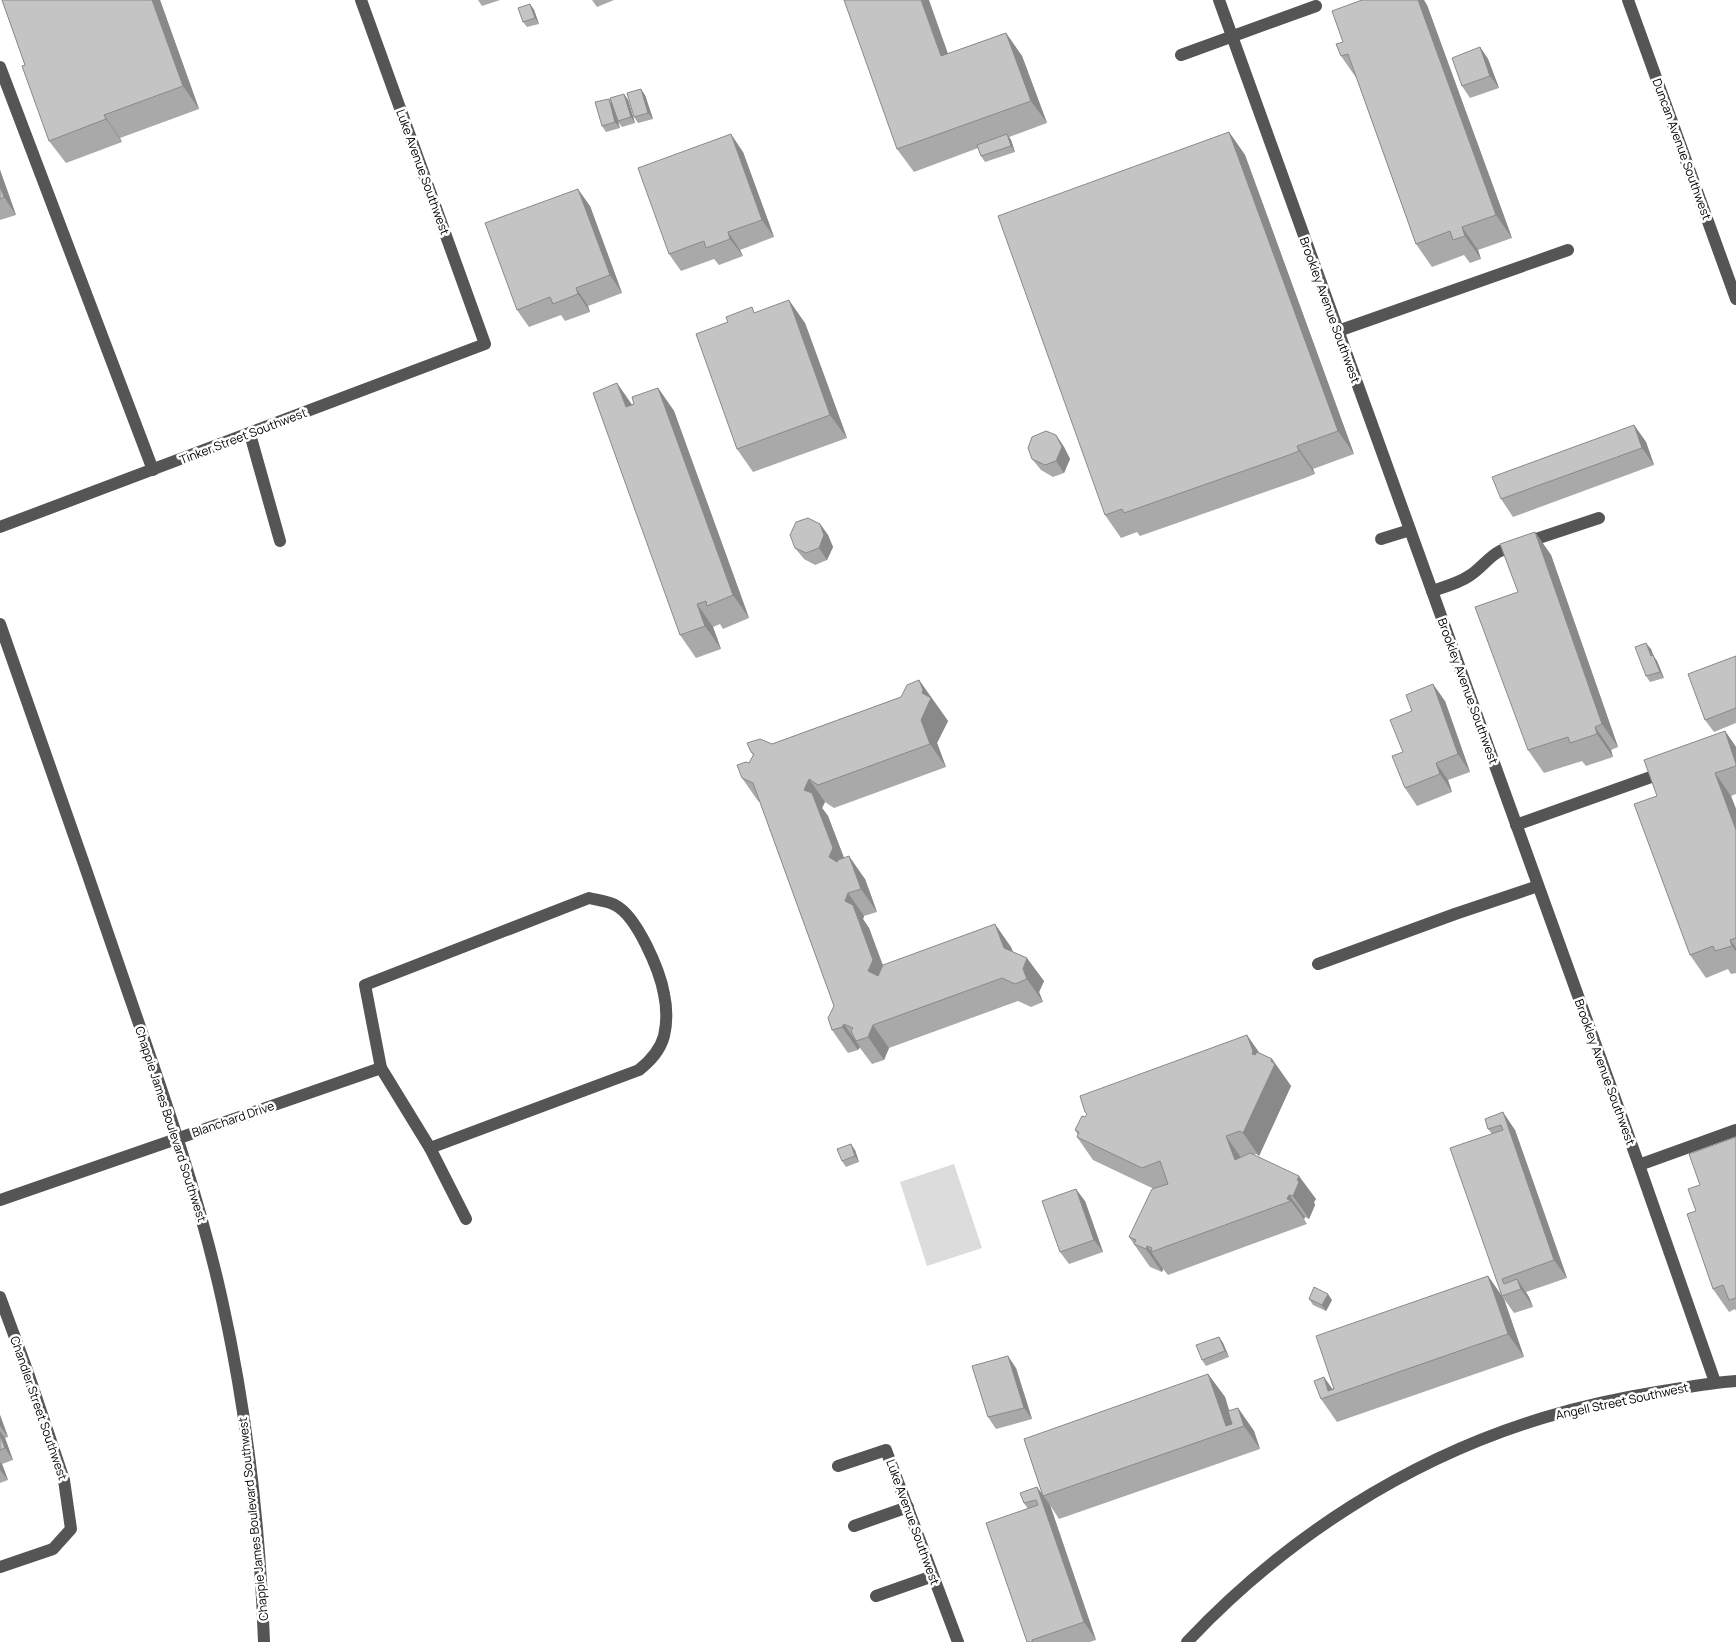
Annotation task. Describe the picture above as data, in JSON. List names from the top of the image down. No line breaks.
{"streets":{"street":["Duncan Avenue Southwest","Luke Avenue Southwest","Brookley Avenue Southwest","Tinker Street Southwest","Blanchard Drive","Chappie James Boulevard Southwest","Angell Street Southwest","Chandler Street Southwest"]},"crossings":[["Luke Avenue Southwest","Tinker Street Southwest"],["Brookley Avenue Southwest","Angell Street Southwest"],["Blanchard Drive","Chappie James Boulevard Southwest"]]}
